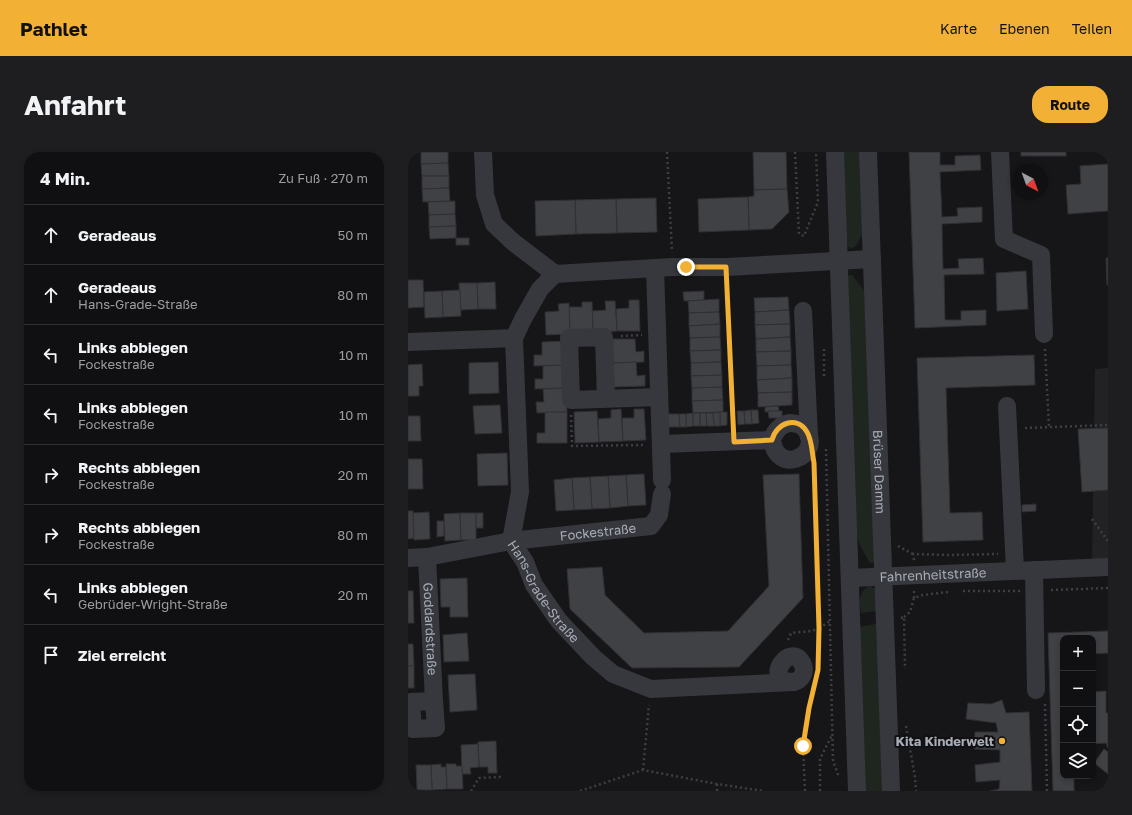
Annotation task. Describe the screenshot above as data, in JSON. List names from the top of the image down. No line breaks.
{"streets":{"street":["Brüser Damm","Fockestraße","Fahrenheitstraße","Hans-Grade-Straße","Goddardstraße"]},"crossings":[["Brüser Damm","Fahrenheitstraße"],["Fockestraße","Hans-Grade-Straße"]],"places":["Kita Kinderwelt"],"north":"bottom right","page":{"header":"Pathlet","nav":["Karte","Ebenen","Teilen"],"buttons":"Route","title":"Anfahrt","heading":["4 Min.","Zu Fuß · 270 m"],"list":[["Geradeaus","50 m"],["Geradeaus","Hans-Grade-Straße","80 m"],["Links abbiegen","Fockestraße","10 m"],["Links abbiegen","Fockestraße","10 m"],["Rechts abbiegen","Fockestraße","20 m"],["Rechts abbiegen","Fockestraße","80 m"],["Links abbiegen","Gebrüder-Wright-Straße","20 m"],"Ziel erreicht"],"map_buttons":["+","−"]}}
